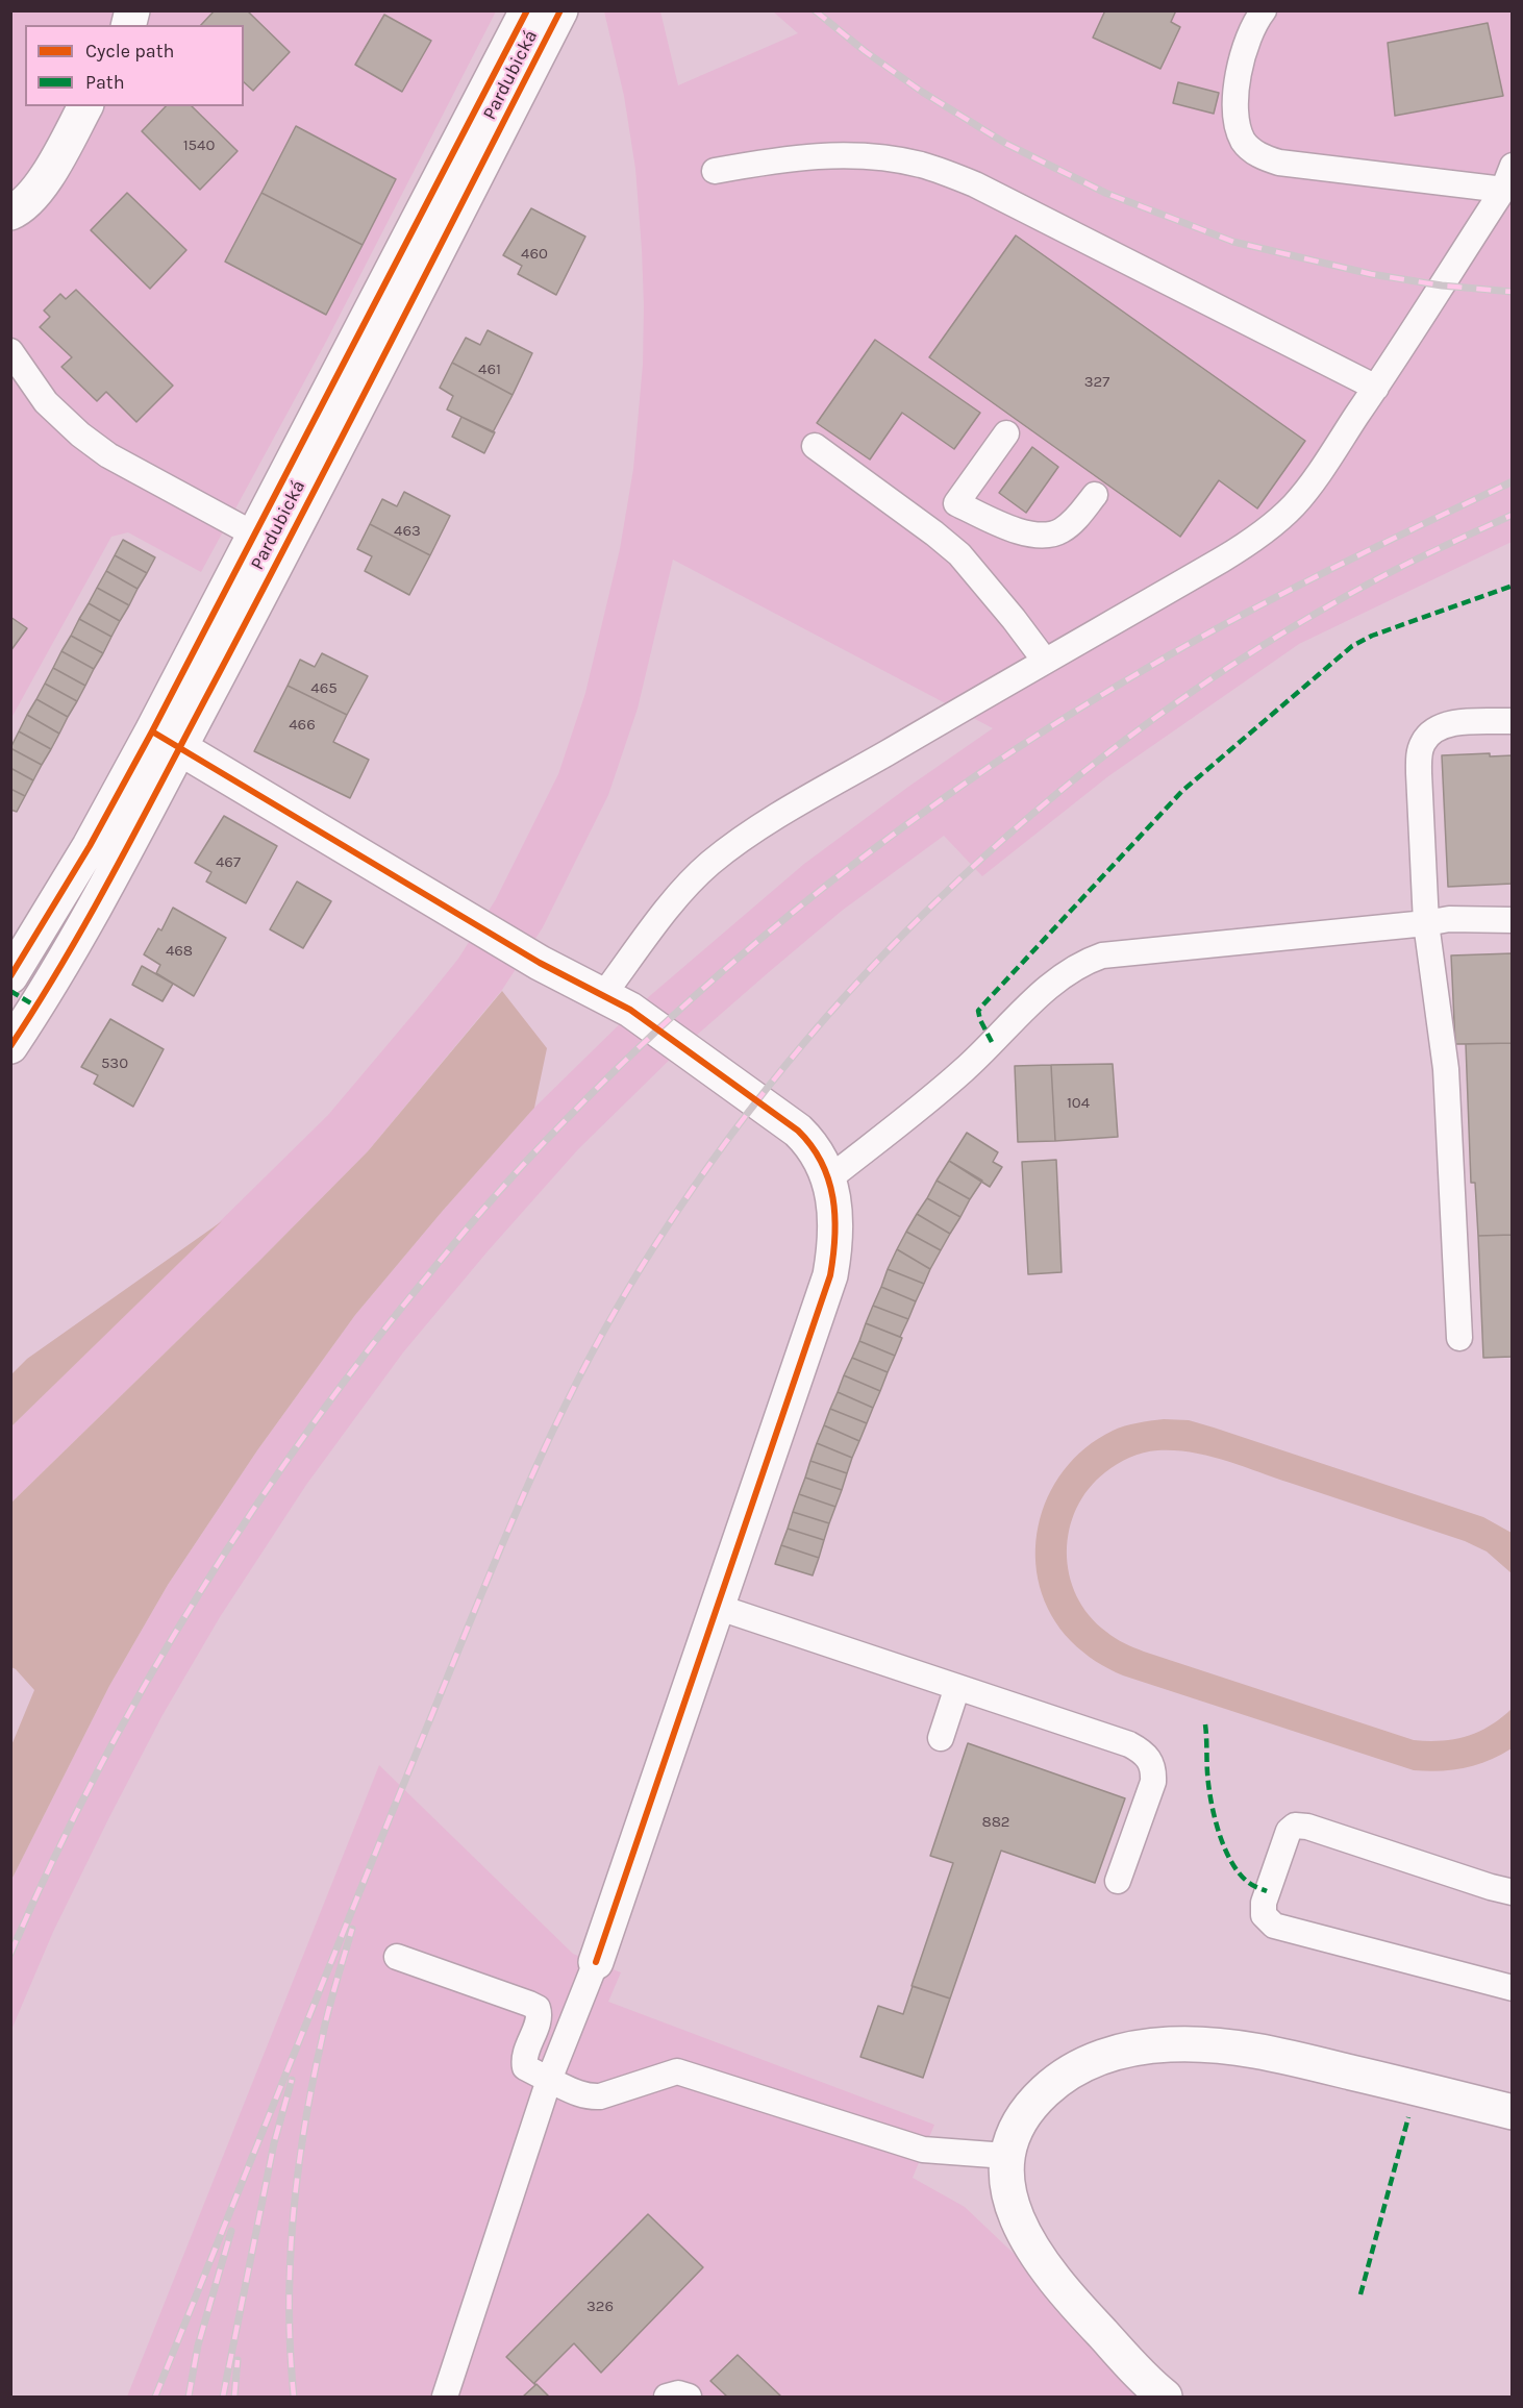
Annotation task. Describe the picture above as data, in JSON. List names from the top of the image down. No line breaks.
{"streets":{"street":["Pardubická"]},"house_numbers":["1540","460","461","327","463","465","466","467","468","530","104","882","326"],"legend":["Cycle path","Path"]}
